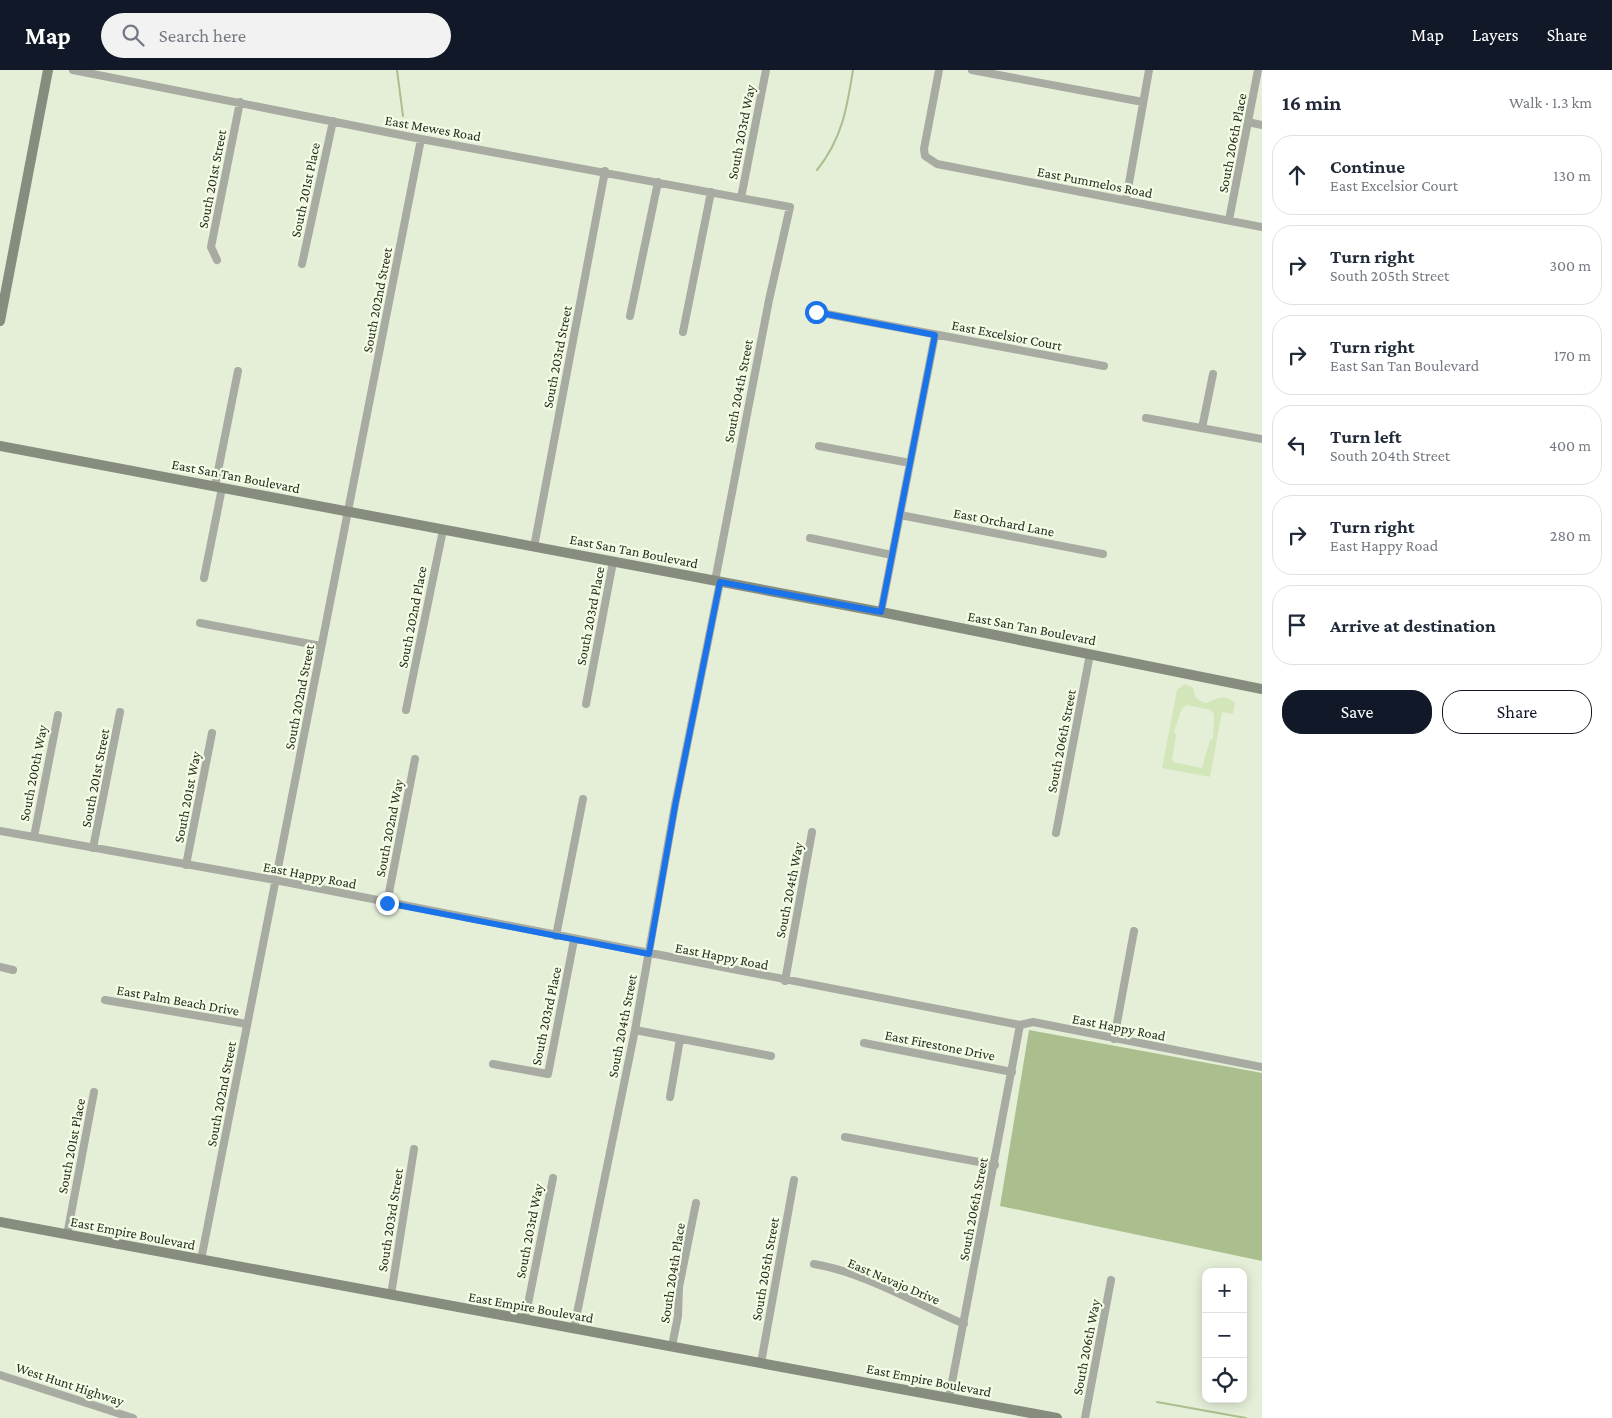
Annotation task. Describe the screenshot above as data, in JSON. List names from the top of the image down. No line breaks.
{"streets":{"main road":["East San Tan Boulevard","East Empire Boulevard"],"street":["East Mewes Road","South 203rd Way","South 206th Place","South 201st Street","East Pummelos Road","South 201st Place","South 202nd Street","East Excelsior Court","South 203rd Street","South 204th Street","East Orchard Lane","South 203rd Place","South 202nd Place","South 206th Street","South 200th Way","South 201st Way","South 202nd Way","East Happy Road","South 204th Way","East Palm Beach Drive","East Firestone Drive","South 205th Street","South 204th Place","East Navajo Drive","South 206th Way","West Hunt Highway"]},"crossings":[["East Mewes Road","South 203rd Way"],["East Mewes Road","South 201st Street"],["East Mewes Road","South 201st Place"],["East Mewes Road","South 202nd Street"],["East Mewes Road","South 203rd Street"],["East Mewes Road","South 204th Street"],["South 203rd Way","East Empire Boulevard"],["South 206th Place","East Pummelos Road"],["South 201st Street","East Happy Road"],["South 201st Place","East Empire Boulevard"],["South 202nd Street","East San Tan Boulevard"],["South 202nd Street","East Happy Road"],["South 202nd Street","East Palm Beach Drive"],["South 202nd Street","East Empire Boulevard"],["South 203rd Street","East San Tan Boulevard"],["South 203rd Street","East Empire Boulevard"],["South 204th Street","East San Tan Boulevard"],["South 204th Street","East Happy Road"],["South 204th Street","East Empire Boulevard"],["East San Tan Boulevard","South 203rd Place"],["East San Tan Boulevard","South 202nd Place"],["East San Tan Boulevard","South 206th Street"],["South 203rd Place","East Happy Road"],["South 206th Street","East Happy Road"],["South 206th Street","East Firestone Drive"],["South 206th Street","East Empire Boulevard"],["South 206th Street","East Navajo Drive"],["South 200th Way","East Happy Road"],["South 201st Way","East Happy Road"],["South 202nd Way","East Happy Road"],["East Happy Road","South 204th Way"],["East Empire Boulevard","South 205th Street"],["East Empire Boulevard","South 204th Place"]],"page":{"header":"Map","search":"Search here","nav":["Map","Layers","Share"],"heading":["16 min","Walk · 1.3 km"],"list":[["Continue","East Excelsior Court","130 m"],["Turn right","South 205th Street","300 m"],["Turn right","East San Tan Boulevard","170 m"],["Turn left","South 204th Street","400 m"],["Turn right","East Happy Road","280 m"],"Arrive at destination"],"buttons":["Save","Share"],"map_buttons":["+","−"]}}
